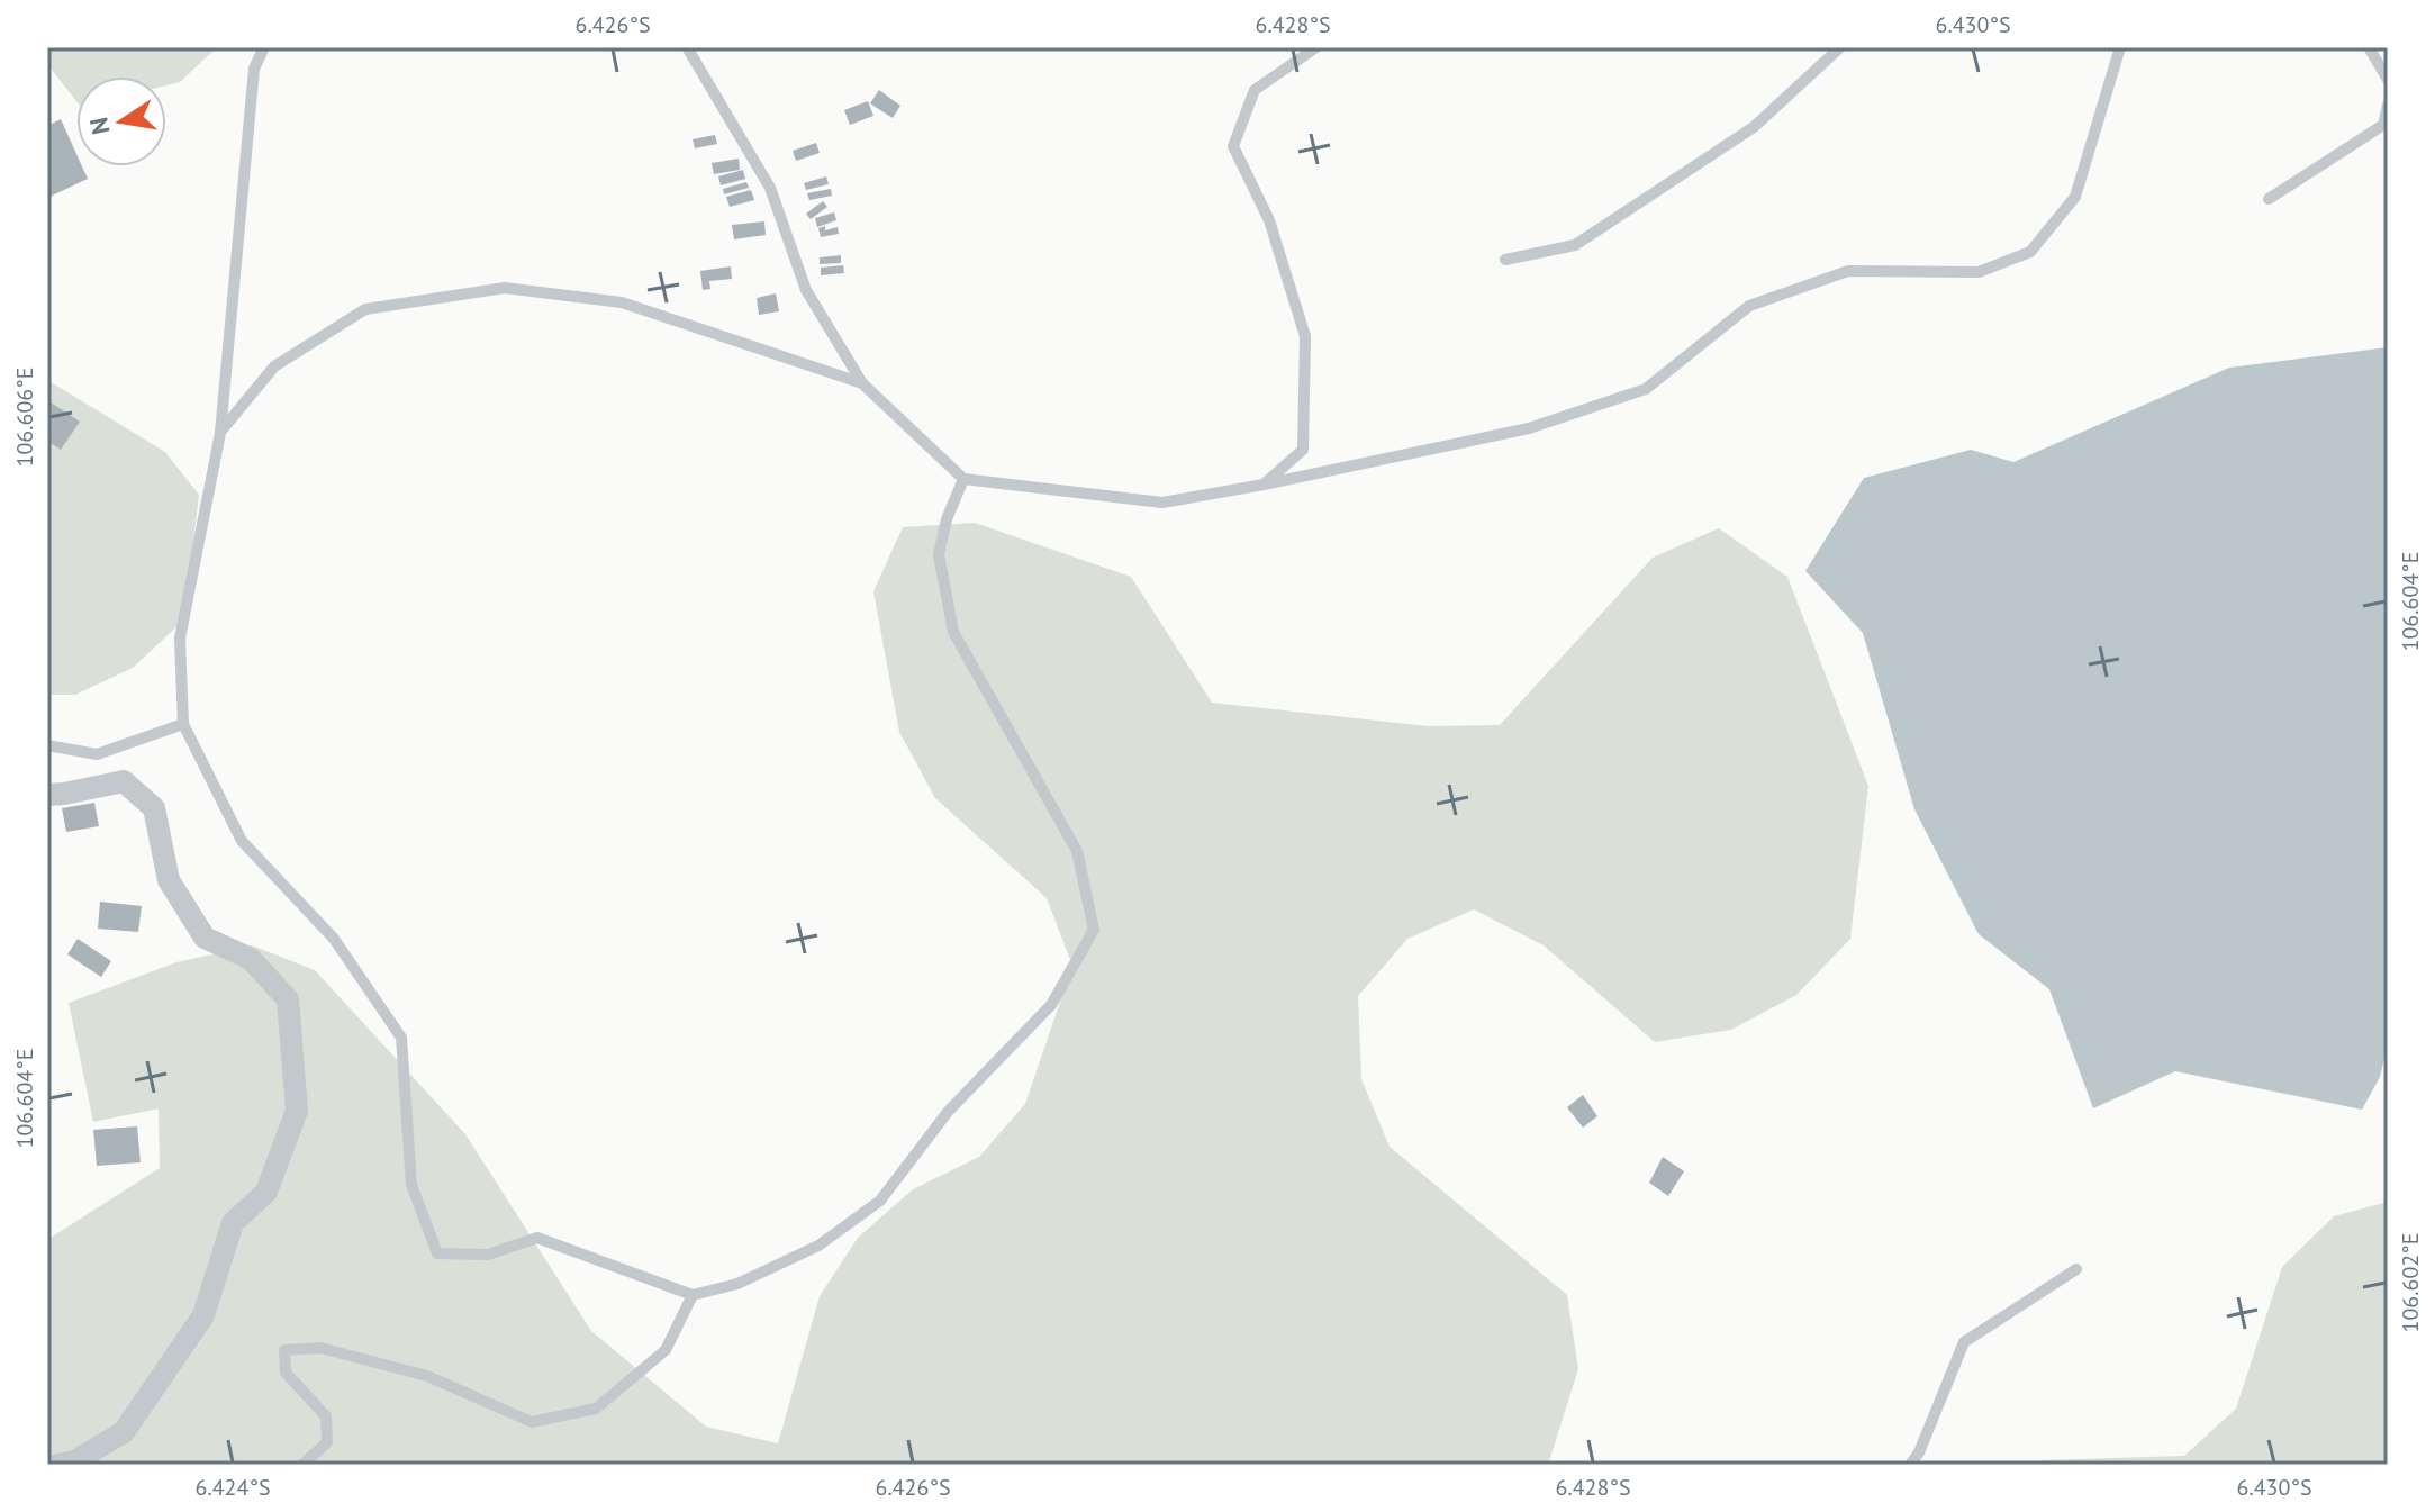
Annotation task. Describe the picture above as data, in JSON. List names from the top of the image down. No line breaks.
{"north":"left","coordinates":["6.426°S","6.428°S","6.430°S","106.606°E","106.604°E","106.602°E","6.424°S"]}
